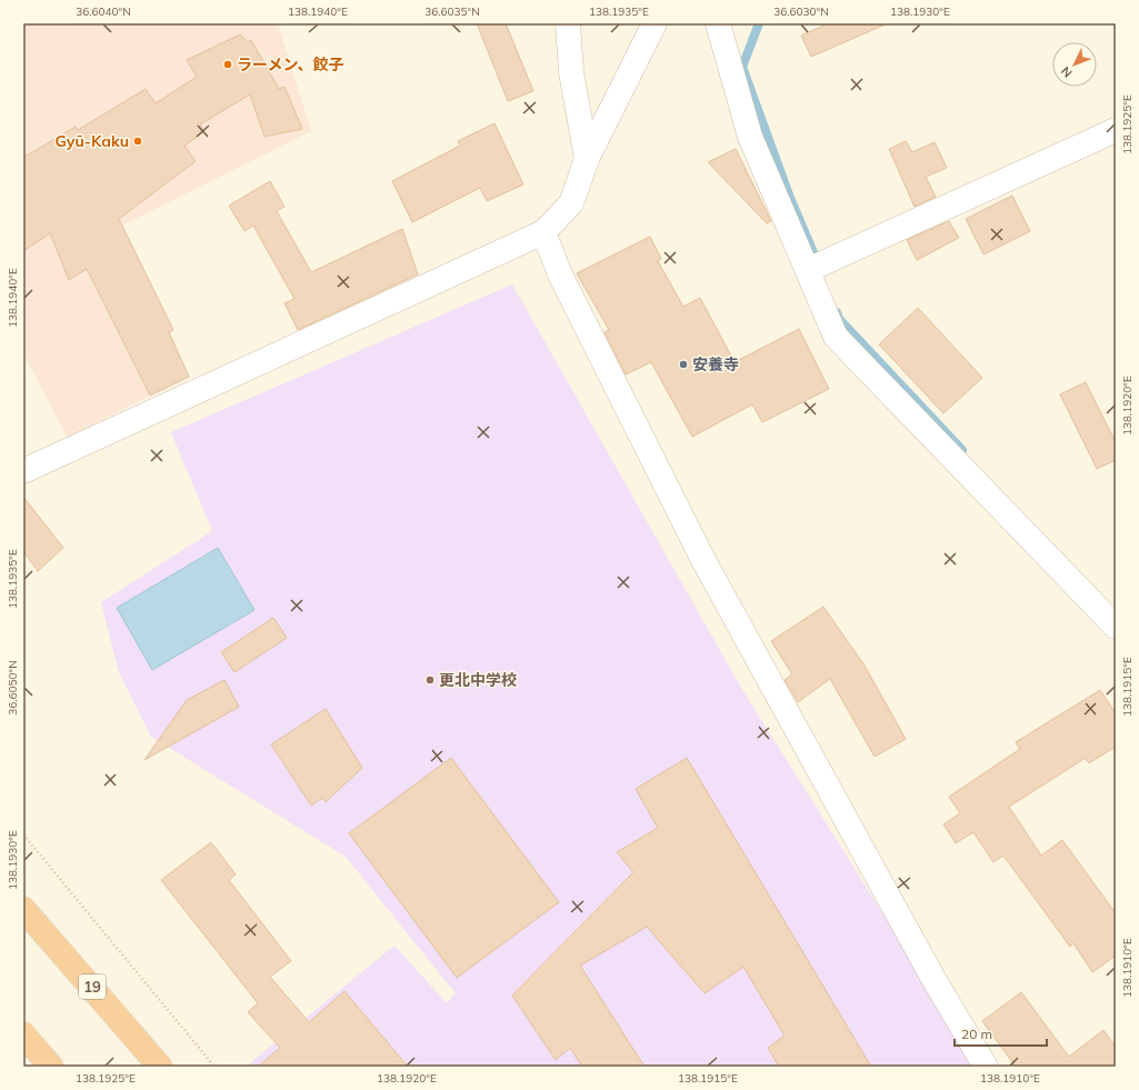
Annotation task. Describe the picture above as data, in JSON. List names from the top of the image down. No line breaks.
{"streets":{"highway":["19"]},"places":["ラーメン、餃子","Gyū-Kaku","安養寺","更北中学校"],"scale_bar":"20 m","north":"bottom left","coordinates":["36.6040°N","138.1940°E","36.6035°N","138.1935°E","36.6030°N","138.1930°E","138.1925°E","138.1920°E","138.1915°E","36.6050°N","138.1910°E"]}
